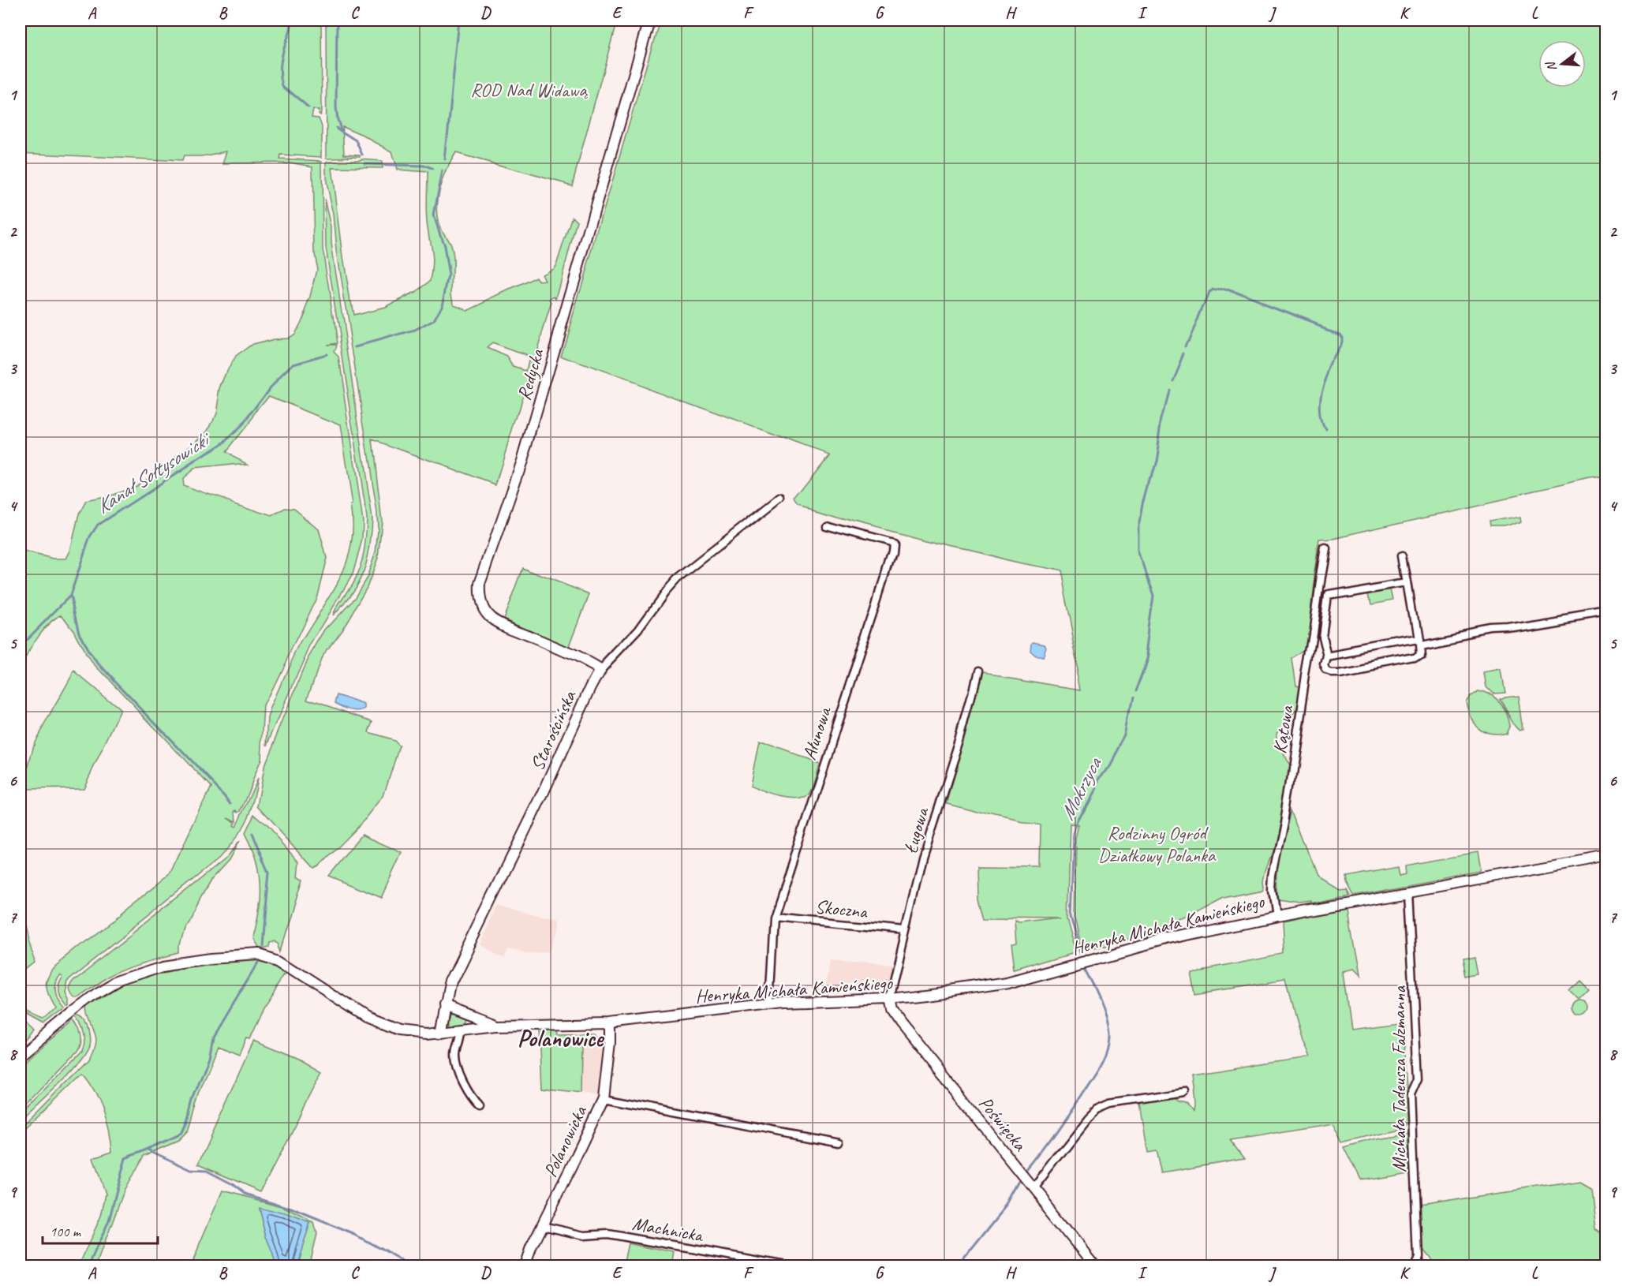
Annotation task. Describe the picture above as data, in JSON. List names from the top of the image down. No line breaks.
{"streets":{"street":["Redycka","Kątowa","Starościńska","Ałunowa","Ługowa","Skoczna","Henryka Michała Kamieńskiego","Michała Tadeusza Falzmanna","Poświęcka","Polanowicka","Machnicka"]},"crossings":[["Redycka","Starościńska"],["Kątowa","Henryka Michała Kamieńskiego"],["Starościńska","Henryka Michała Kamieńskiego"],["Ałunowa","Skoczna"],["Ałunowa","Henryka Michała Kamieńskiego"],["Ługowa","Skoczna"],["Ługowa","Henryka Michała Kamieńskiego"],["Ługowa","Poświęcka"],["Henryka Michała Kamieńskiego","Michała Tadeusza Falzmanna"],["Henryka Michała Kamieńskiego","Poświęcka"],["Henryka Michała Kamieńskiego","Polanowicka"],["Polanowicka","Machnicka"]],"districts":["Polanowice"],"water":["Kanał Sołtysowicki","Mokrzyca"],"parks":["ROD Nad Widawą","Rodzinny Ogród Działkowy Polanka"],"scale_bar":"100 m","north":"left","grid":{"columns":["A","B","C","D","E","F","G","H","I","J","K","L"],"rows":["1","2","3","4","5","6","7","8","9"]}}
